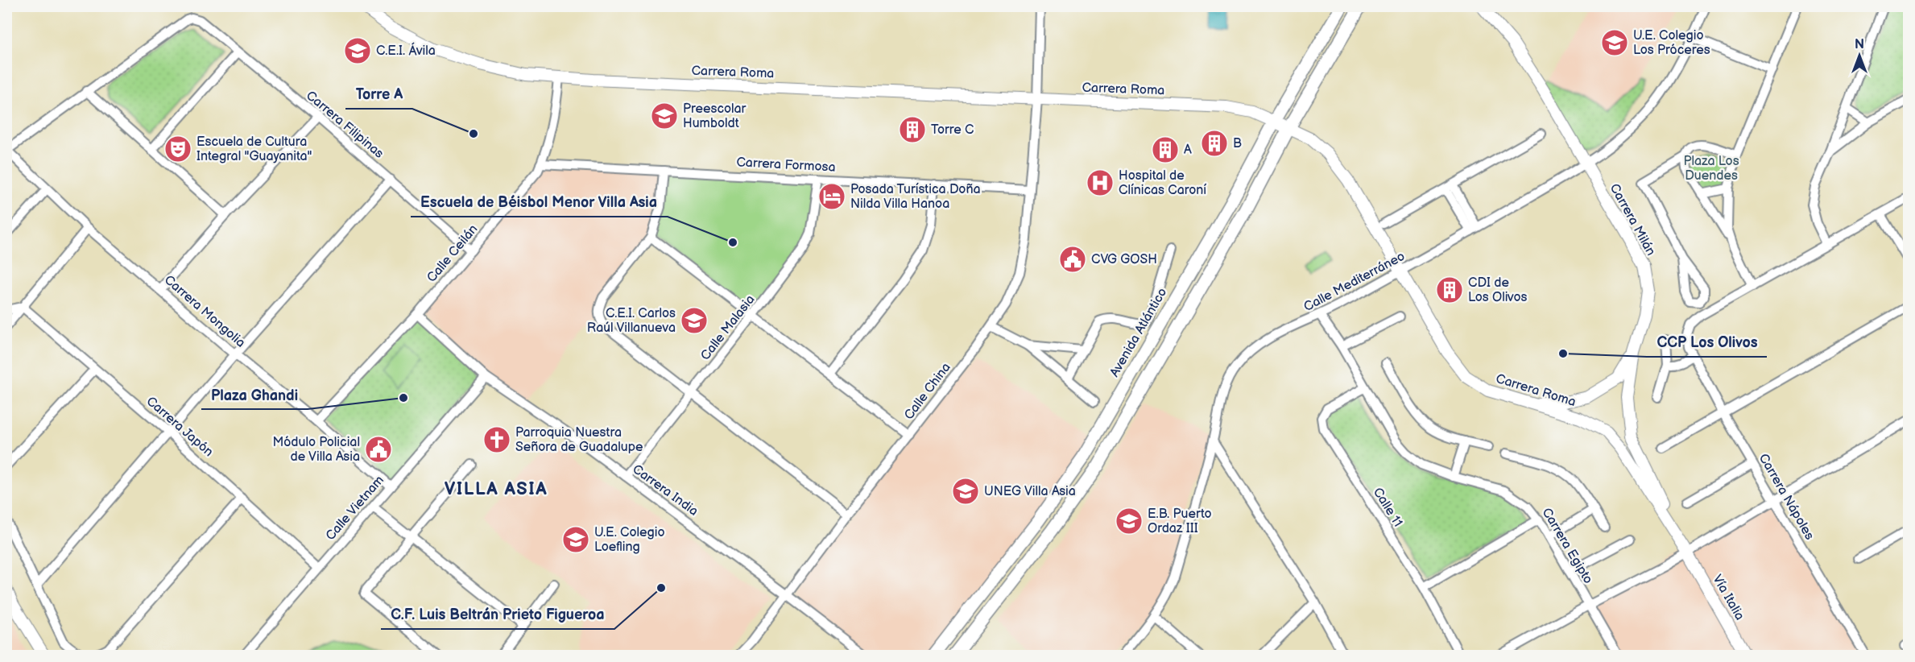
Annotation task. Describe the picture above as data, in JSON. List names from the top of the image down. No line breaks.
{"streets":{"main road":["Avenida Atlántico"],"street":["Carrera Roma","Carrera Filipinas","Carrera Formosa","Carrera Milán","Calle Ceilán","Calle Mediterráneo","Carrera Mongolia","Calle Malasia","Calle China","Carrera Japón","Carrera India","Carrera Nápoles","Calle 11","Calle Vietnam","Carrera Egipto","Vía Italia"]},"crossings":[["Carrera Roma","Carrera Milán"],["Carrera Roma","Calle Ceilán"],["Carrera Roma","Calle Mediterráneo"],["Carrera Roma","Avenida Atlántico"],["Carrera Roma","Calle China"],["Carrera Roma","Vía Italia"],["Carrera Filipinas","Calle Ceilán"],["Carrera Formosa","Calle Ceilán"],["Carrera Formosa","Calle Malasia"],["Carrera Formosa","Calle China"],["Carrera Milán","Calle Mediterráneo"],["Carrera Milán","Vía Italia"],["Calle Ceilán","Carrera Mongolia"],["Calle Ceilán","Carrera India"],["Calle Mediterráneo","Carrera Egipto"],["Carrera Mongolia","Calle Vietnam"],["Calle Malasia","Carrera India"],["Calle China","Carrera India"],["Carrera Japón","Calle Vietnam"],["Carrera India","Calle Vietnam"],["Calle 11","Carrera Egipto"]],"districts":["VILLA ASIA"],"parks":["Plaza Los Duendes"],"places":{"school or university":["U.E. Colegio Los Próceres","C.E.I. Ávila","Preescolar Humboldt","C.E.I. Carlos Raúl Villanueva","UNEG Villa Asia","E.B. Puerto Ordaz III","U.E. Colegio Loefling"],"building":["Torre C","B","A","CDI de Los Olivos"],"other":["Torre A","Escuela de Béisbol Menor Villa Asia","CCP Los Olivos","Plaza Ghandi","C.F. Luis Beltrán Prieto Figueroa"],"theatre":["Escuela de Cultura Integral \"Guayanita\""],"hospital":["Hospital de Clínicas Caroní"],"hotel":["Posada Turística Doña Nilda Villa Hanoa"],"public building":["CVG GOSH","Módulo Policial de Villa Asia"],"church":["Parroquia Nuestra Señora de Guadalupe"]},"north":"top"}
